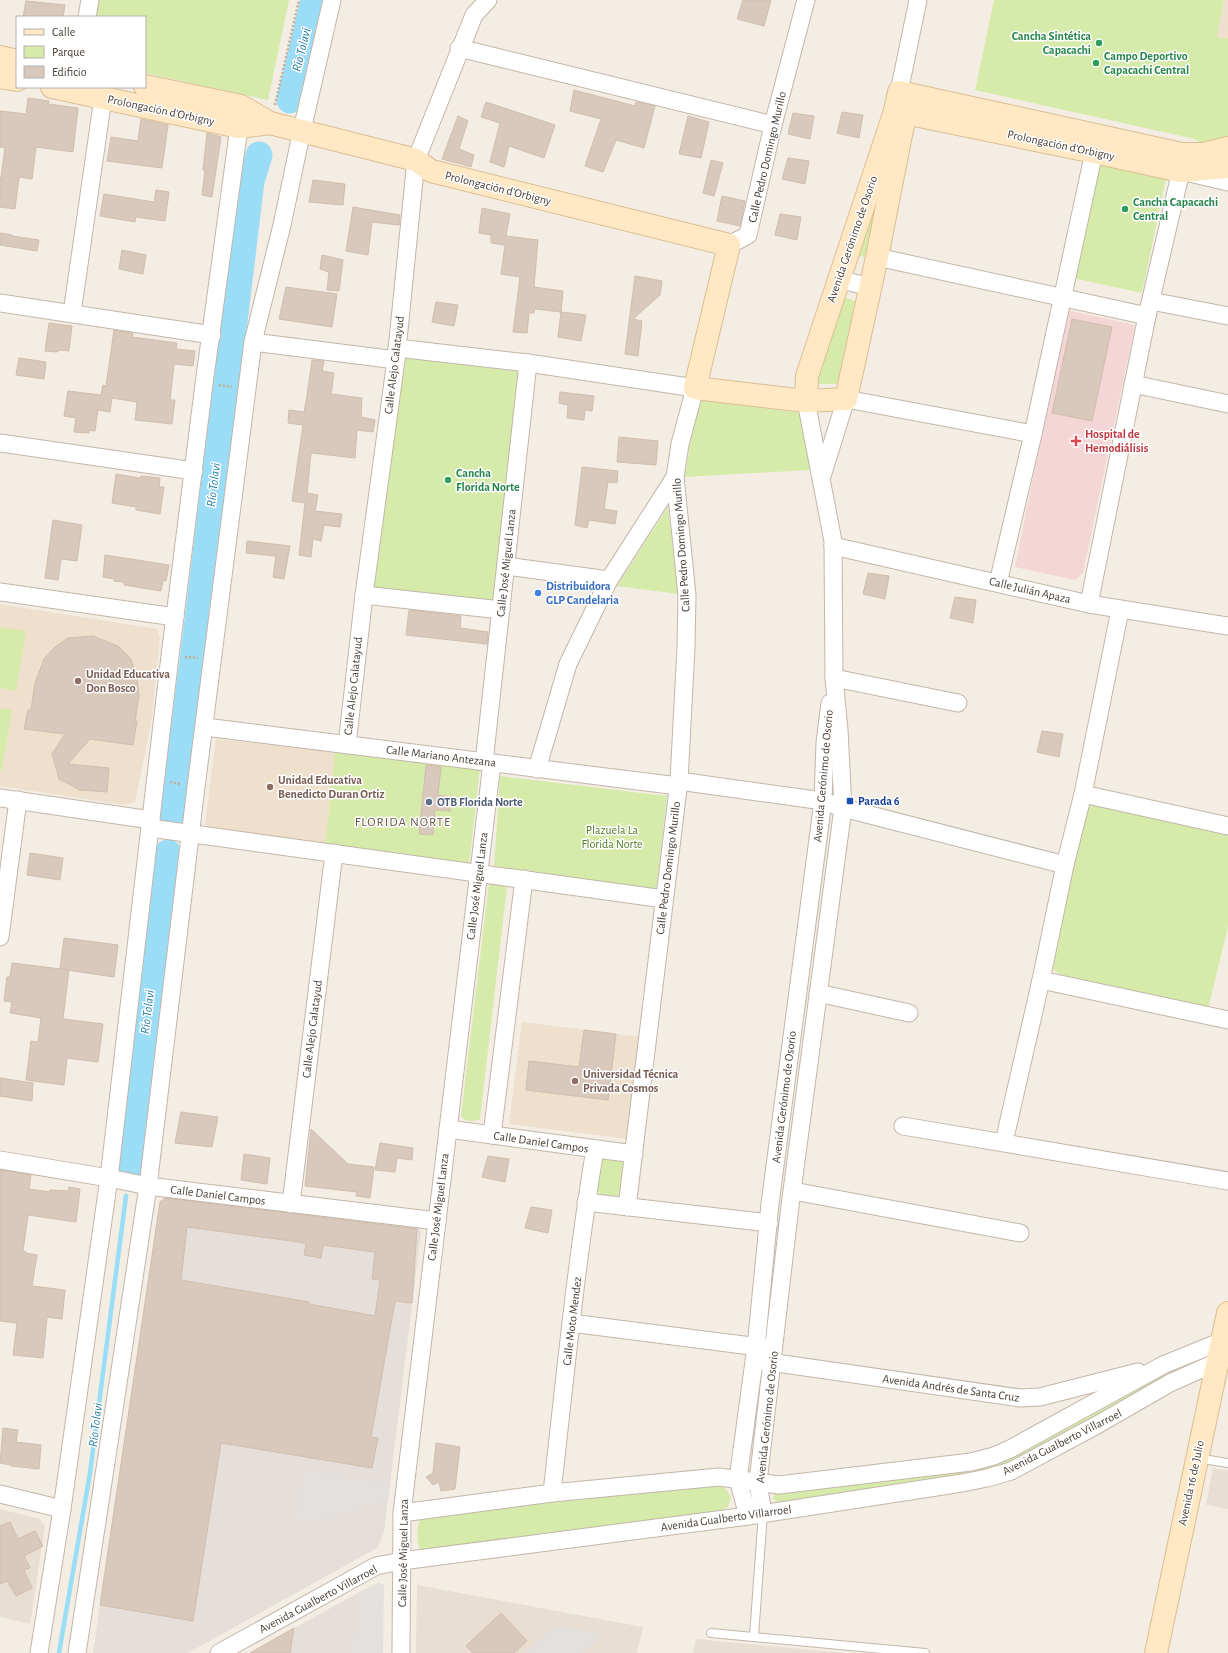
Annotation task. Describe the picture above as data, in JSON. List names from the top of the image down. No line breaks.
{"streets":{"street":["Prolongación d'Orbigny","Calle Pedro Domingo Murillo","Avenida Gerónimo de Osorio","Calle Alejo Calatayud","Calle José Miguel Lanza","Calle Julián Apaza","Calle Mariano Antezana","Calle Daniel Campos","Calle Moto Mendez","Avenida Andrés de Santa Cruz","Avenida Gualberto Villarroel","Avenida 16 de Julio"]},"crossings":[["Prolongación d'Orbigny","Calle Pedro Domingo Murillo"],["Prolongación d'Orbigny","Avenida Gerónimo de Osorio"],["Prolongación d'Orbigny","Calle Alejo Calatayud"],["Calle Pedro Domingo Murillo","Calle Mariano Antezana"],["Calle Pedro Domingo Murillo","Calle Daniel Campos"],["Avenida Gerónimo de Osorio","Calle Julián Apaza"],["Avenida Gerónimo de Osorio","Calle Mariano Antezana"],["Avenida Gerónimo de Osorio","Avenida Andrés de Santa Cruz"],["Avenida Gerónimo de Osorio","Avenida Gualberto Villarroel"],["Calle Alejo Calatayud","Calle Mariano Antezana"],["Calle Alejo Calatayud","Calle Daniel Campos"],["Calle José Miguel Lanza","Calle Mariano Antezana"],["Calle José Miguel Lanza","Calle Daniel Campos"],["Calle José Miguel Lanza","Avenida Gualberto Villarroel"],["Calle Daniel Campos","Calle Moto Mendez"],["Calle Moto Mendez","Avenida Andrés de Santa Cruz"],["Calle Moto Mendez","Avenida Gualberto Villarroel"],["Avenida Andrés de Santa Cruz","Avenida Gualberto Villarroel"],["Avenida Gualberto Villarroel","Avenida 16 de Julio"]],"districts":["FLORIDA NORTE"],"water":["Río Tolavi"],"parks":["Plazuela La Florida Norte"],"places":{"other":["Cancha Sintética Capacachi","Campo Deportivo Capacachi Central","Cancha Capacachi Central","Cancha Florida Norte","Distribuidora GLP Candelaria","Unidad Educativa Don Bosco","Unidad Educativa Benedicto Duran Ortiz","OTB Florida Norte","Universidad Técnica Privada Cosmos"],"health":["Hospital de Hemodiálisis"],"transit":["Parada 6"]},"legend":["Calle","Parque","Edificio"]}
